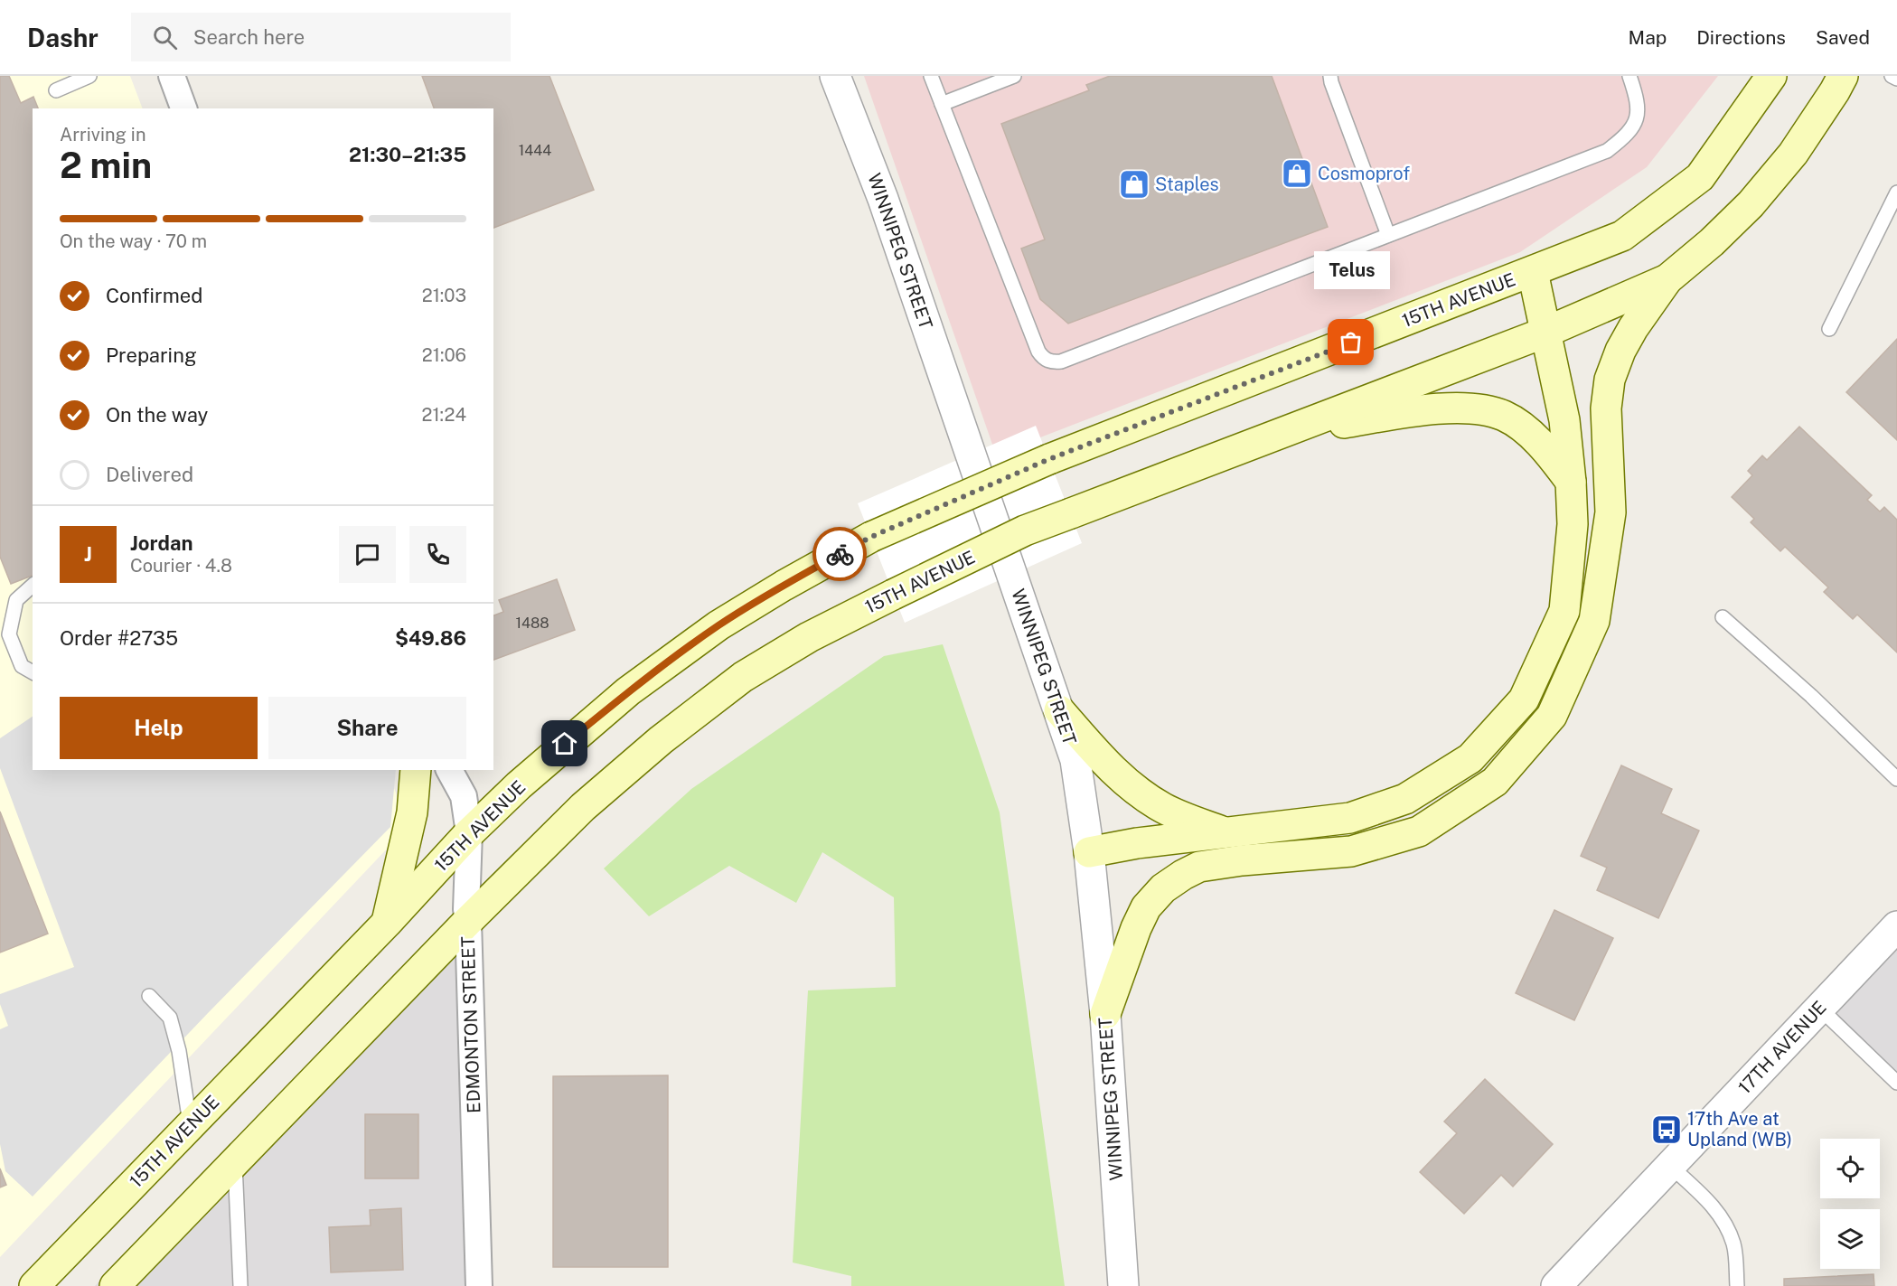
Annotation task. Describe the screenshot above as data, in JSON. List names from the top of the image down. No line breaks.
{"streets":{"main road":["15TH AVENUE"],"street":["WINNIPEG STREET","EDMONTON STREET","17TH AVENUE"]},"crossings":[["15TH AVENUE","EDMONTON STREET"]],"places":{"shop":["Cosmoprof","Staples"],"other":["Telus"],"bus stop":["17th Ave at Upland (WB)"]},"house_numbers":["1444","1488"],"page":{"header":"Dashr","search":"Search here","nav":["Map","Directions","Saved"],"heading":["2 min","Arriving in","21:30–21:35"],"panel":["Jordan","Courier · 4.8","Order #2735","$49.86"],"bar":"On the way · 70 m","bubble":"Telus","list":[["Confirmed","21:03"],["Preparing","21:06"],["On the way","21:24"],"Delivered"],"round":"J","buttons":["Help","Share"]}}
